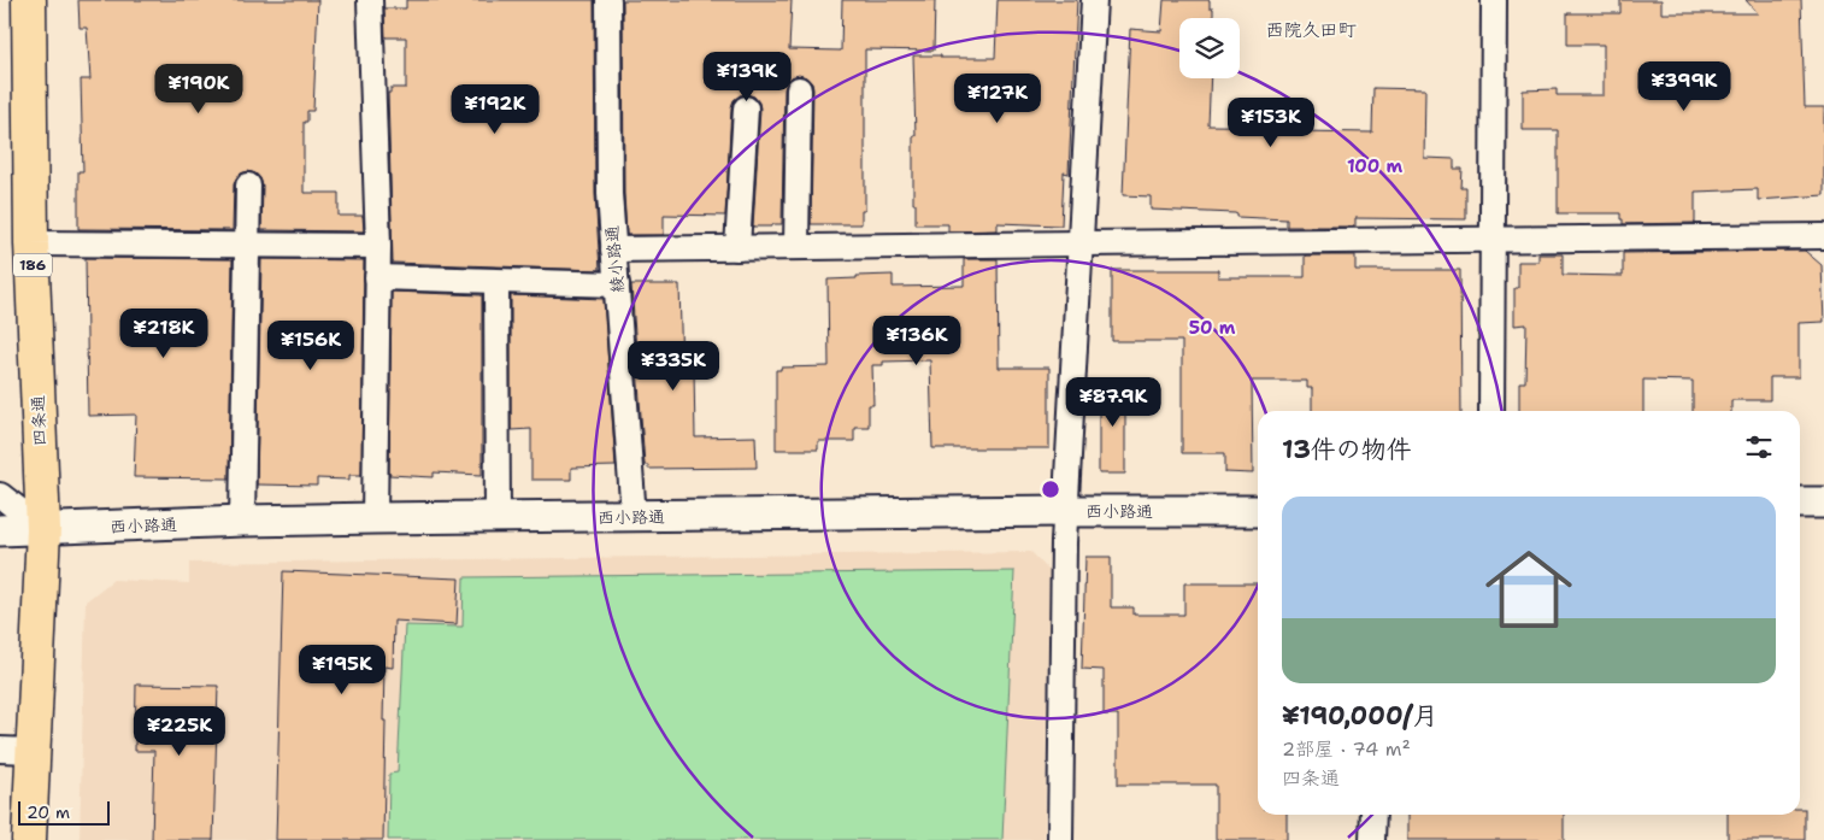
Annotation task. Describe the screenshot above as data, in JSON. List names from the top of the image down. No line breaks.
{"streets":{"main road":["186","四条通"],"street":["綾小路通","西小路通"]},"crossings":[["綾小路通","西小路通"],["四条通","西小路通"]],"districts":["西院久田町"],"scale_bar":"20 m","page":{"price":["¥139K","¥399K","¥190K","¥127K","¥192K","¥153K","¥218K","¥136K","¥156K","¥335K","¥87.9K","¥195K","¥225K"],"heading":"13件の物件","list":[{"name":"¥190,000/月","note":"2部屋 · 74 m² · 四条通"}],"scale":"20 m"},"rings":["100 m","50 m"]}
